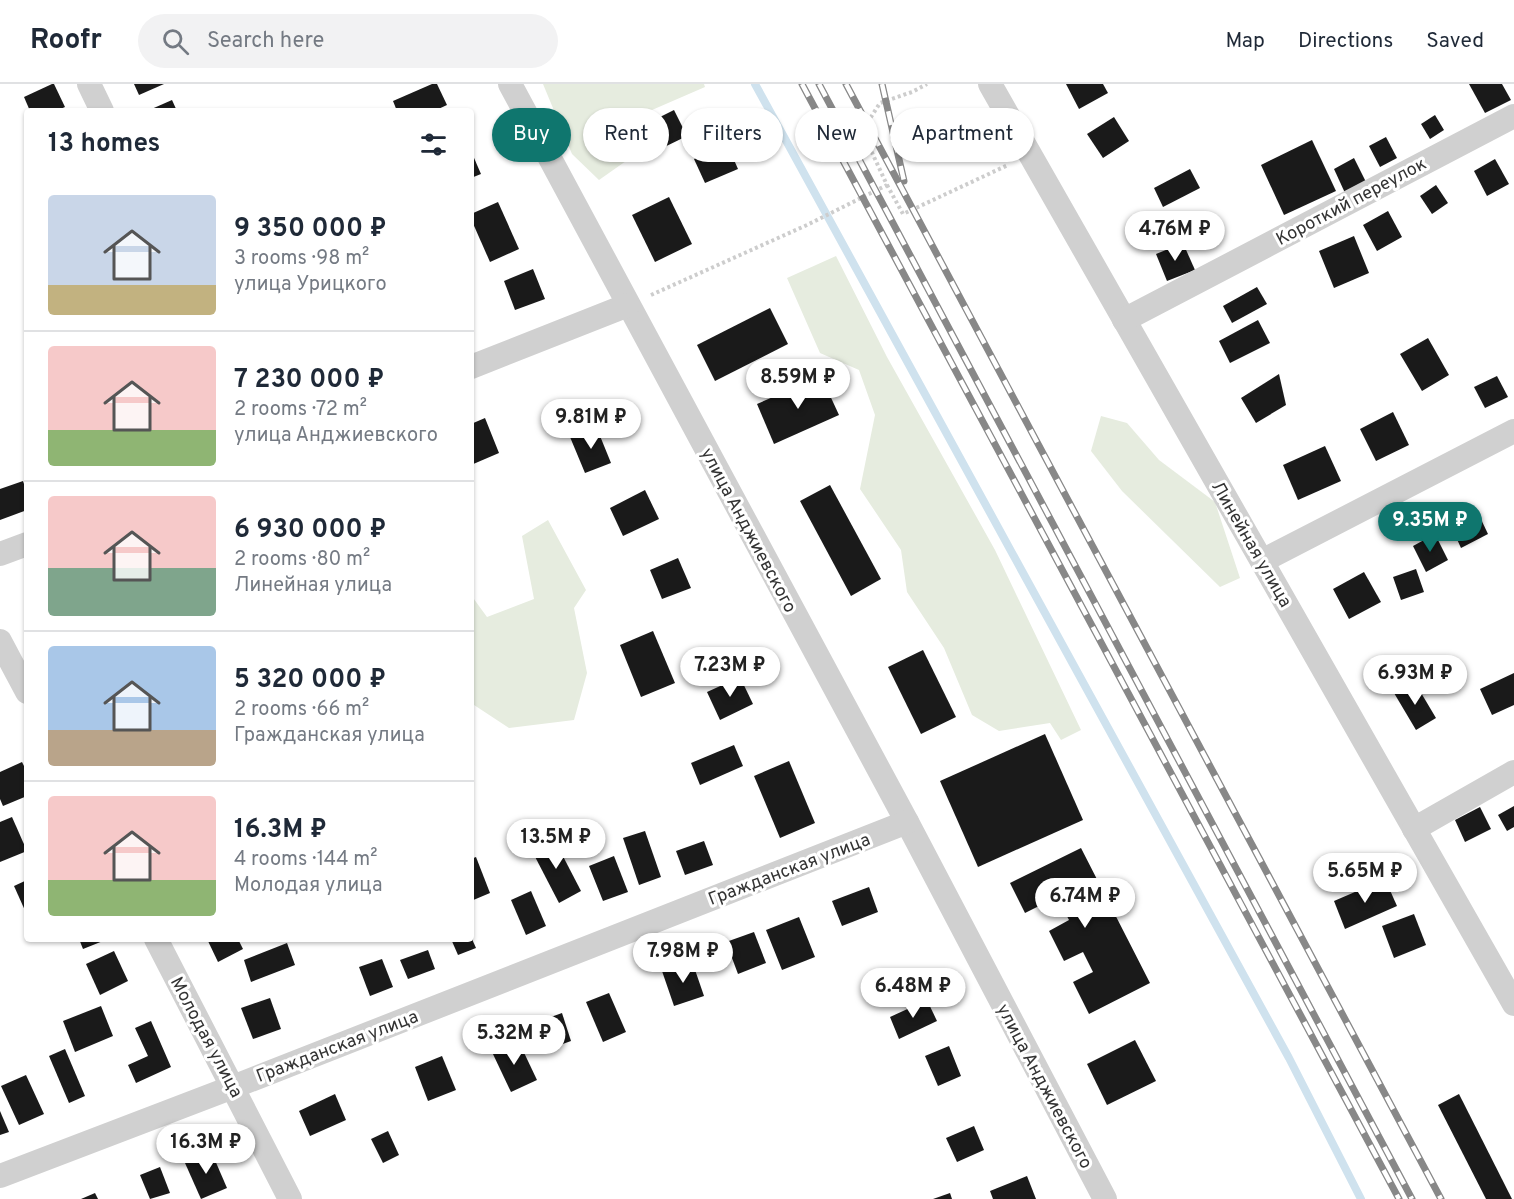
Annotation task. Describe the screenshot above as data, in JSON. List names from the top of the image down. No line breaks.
{"streets":{"street":["Короткий переулок","улица Анджиевского","Линейная улица","Гражданская улица","Молодая улица"]},"crossings":[["Короткий переулок","Линейная улица"],["улица Анджиевского","Гражданская улица"],["Гражданская улица","Молодая улица"]],"page":{"header":"Roofr","search":"Search here","nav":["Map","Directions","Saved"],"chip":["Buy","Rent","Filters","New","Apartment"],"heading":"13 homes","list":[{"name":"9 350 000 ₽","note":"3 rooms · 98 m² · улица Урицкого"},{"name":"7 230 000 ₽","note":"2 rooms · 72 m² · улица Анджиевского"},{"name":"6 930 000 ₽","note":"2 rooms · 80 m² · Линейная улица"},{"name":"5 320 000 ₽","note":"2 rooms · 66 m² · Гражданская улица"},{"name":"16.3M ₽","note":"4 rooms · 144 m² · Молодая улица"}],"price":["4.76M ₽","8.59M ₽","9.81M ₽","9.35M ₽","7.23M ₽","6.93M ₽","13.5M ₽","5.65M ₽","6.74M ₽","7.98M ₽","6.48M ₽","5.32M ₽","16.3M ₽"]}}
